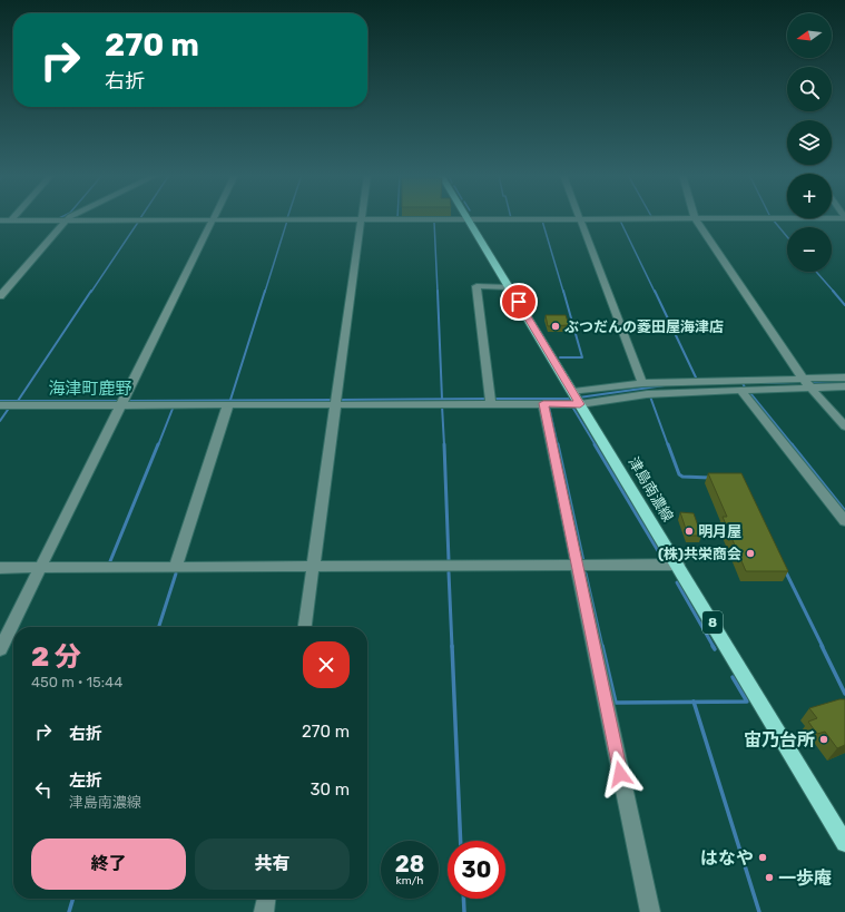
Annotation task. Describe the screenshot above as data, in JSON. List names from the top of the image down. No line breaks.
{"streets":{"main road":["津島南濃線","8"]},"districts":["海津町鹿野"],"places":["ぶつだんの菱田屋海津店","明月屋","(株)共栄商会","宙乃台所","はなや","一歩庵"],"north":"left","page":{"map_buttons":["+","−"],"turn":["270 m","右折"],"heading":["2 分","450 m · 15:44"],"list":[{"name":"右折","value":"270 m"},{"name":"左折","note":"津島南濃線","value":"30 m"}],"buttons":["終了","共有"],"speed":"28 km/h","limit":"30"}}
